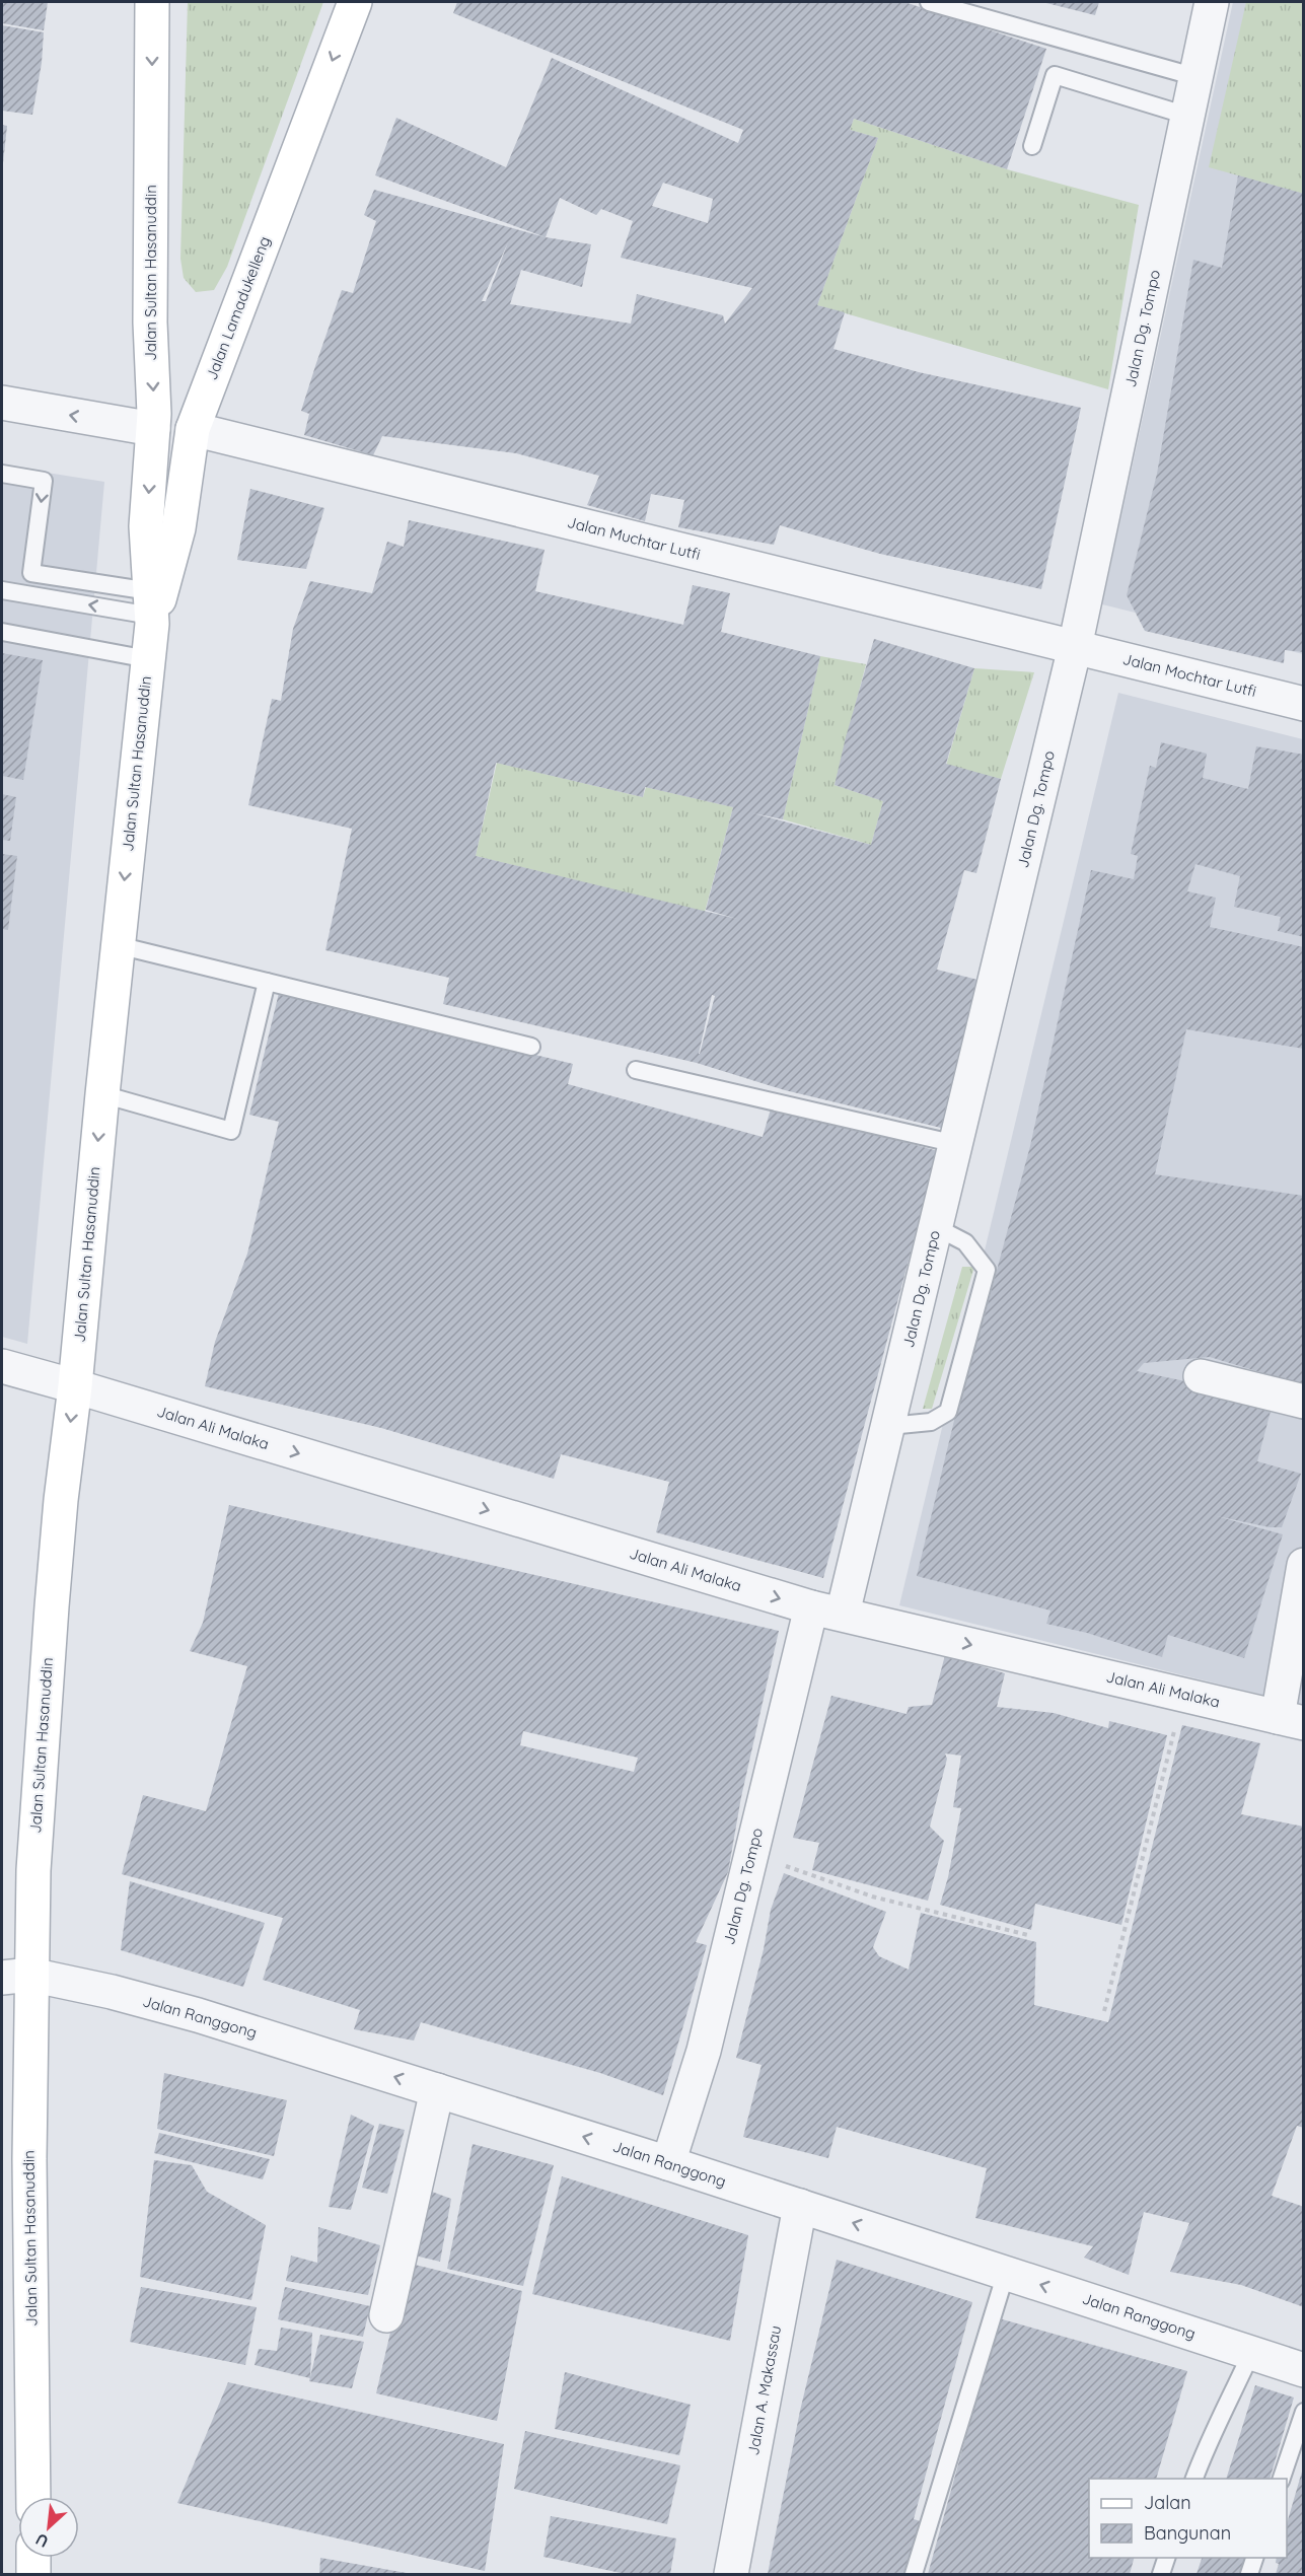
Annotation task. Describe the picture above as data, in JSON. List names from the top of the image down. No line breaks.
{"streets":{"main road":["Jalan Sultan Hasanuddin","Jalan Lamadukelleng"],"street":["Jalan Dg. Tompo","Jalan Muchtar Lutfi","Jalan Mochtar Lutfi","Jalan Ali Malaka","Jalan Ranggong","Jalan A. Makassau"]},"crossings":[["Jalan Sultan Hasanuddin","Jalan Lamadukelleng"],["Jalan Sultan Hasanuddin","Jalan Ali Malaka"],["Jalan Sultan Hasanuddin","Jalan Ranggong"],["Jalan Lamadukelleng","Jalan Muchtar Lutfi"],["Jalan Dg. Tompo","Jalan Muchtar Lutfi"],["Jalan Dg. Tompo","Jalan Mochtar Lutfi"],["Jalan Dg. Tompo","Jalan Ali Malaka"],["Jalan Dg. Tompo","Jalan Ranggong"],["Jalan Muchtar Lutfi","Jalan Mochtar Lutfi"],["Jalan Ranggong","Jalan A. Makassau"]],"one_way":["Jalan Sultan Hasanuddin","Jalan Lamadukelleng","Jalan Ali Malaka","Jalan Ranggong"],"legend":["Jalan","Bangunan"],"north":"bottom left"}
